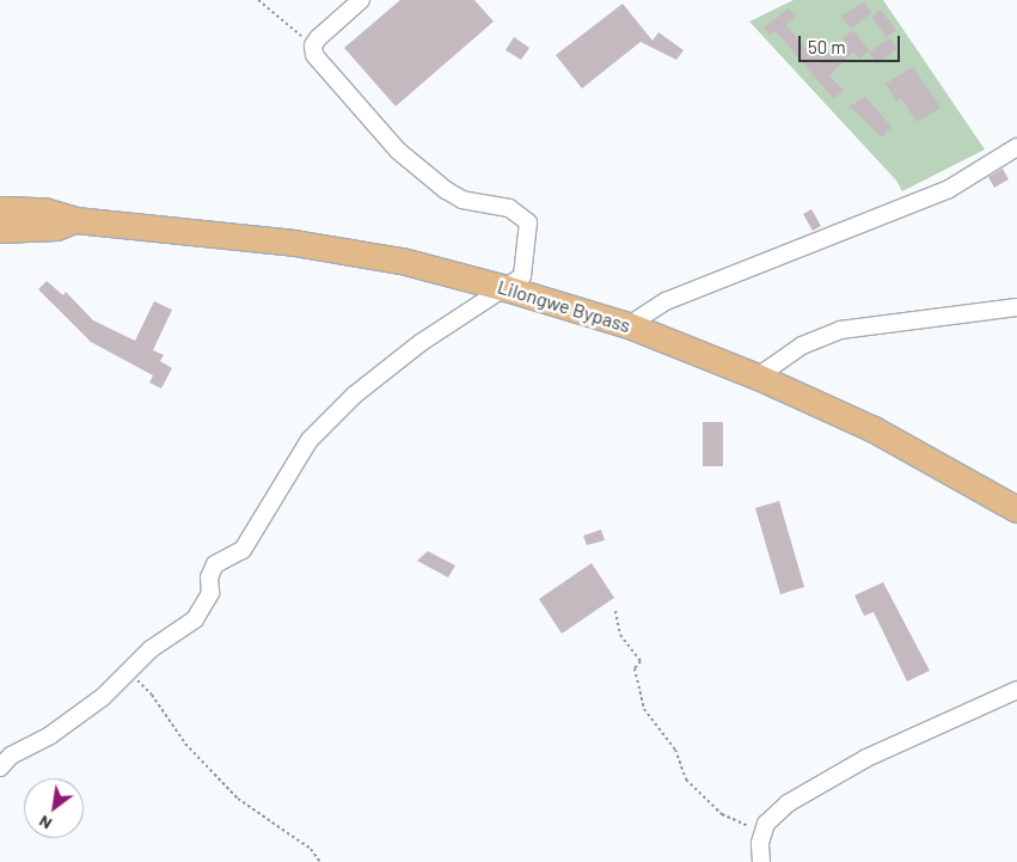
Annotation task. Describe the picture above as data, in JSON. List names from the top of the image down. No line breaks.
{"streets":{"main road":["Lilongwe Bypass"]},"scale_bar":"50 m","north":"bottom left"}
